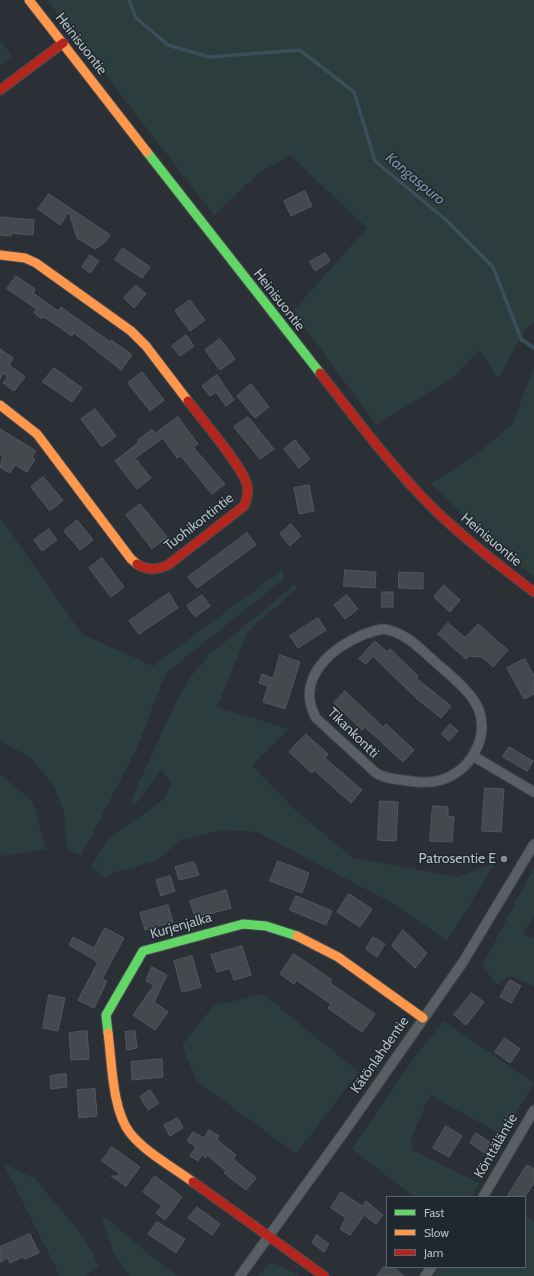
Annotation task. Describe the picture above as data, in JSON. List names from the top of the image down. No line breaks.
{"streets":{"street":["Heinisuontie","Tuohikontintie","Tikankontti","Kurjenjalka","Kätönlahdentie","Könttäläntie"]},"crossings":[["Kurjenjalka","Kätönlahdentie"]],"water":["Kangaspuro"],"places":["Patrosentie E"],"legend":["Fast","Slow","Jam"]}
